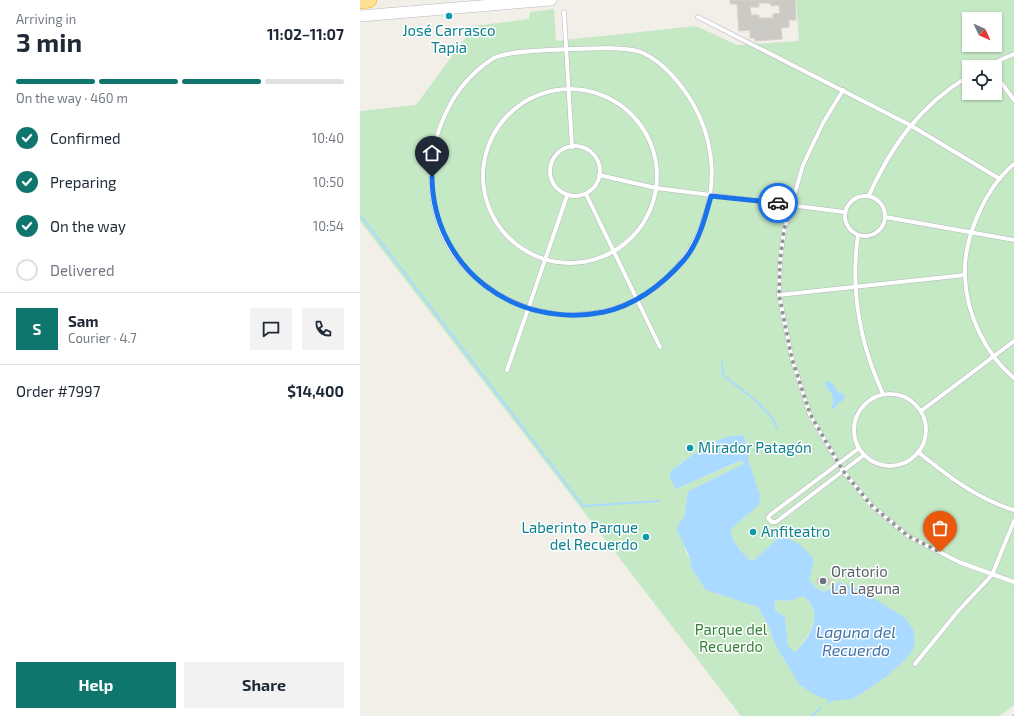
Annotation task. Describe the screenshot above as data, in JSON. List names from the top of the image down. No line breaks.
{"water":["Laguna del Recuerdo"],"parks":["Parque del Recuerdo"],"places":["José Carrasco Tapia","Mirador Patagón","Anfiteatro","Laberinto Parque del Recuerdo","Oratorio La Laguna"],"north":"bottom right","page":{"heading":["3 min","Arriving in","11:02–11:07"],"panel":["Sam","Courier · 4.7","Order #7997","$14,400"],"bar":"On the way · 460 m","list":[["Confirmed","10:40"],["Preparing","10:50"],["On the way","10:54"],"Delivered"],"round":"S","buttons":["Help","Share"]}}
